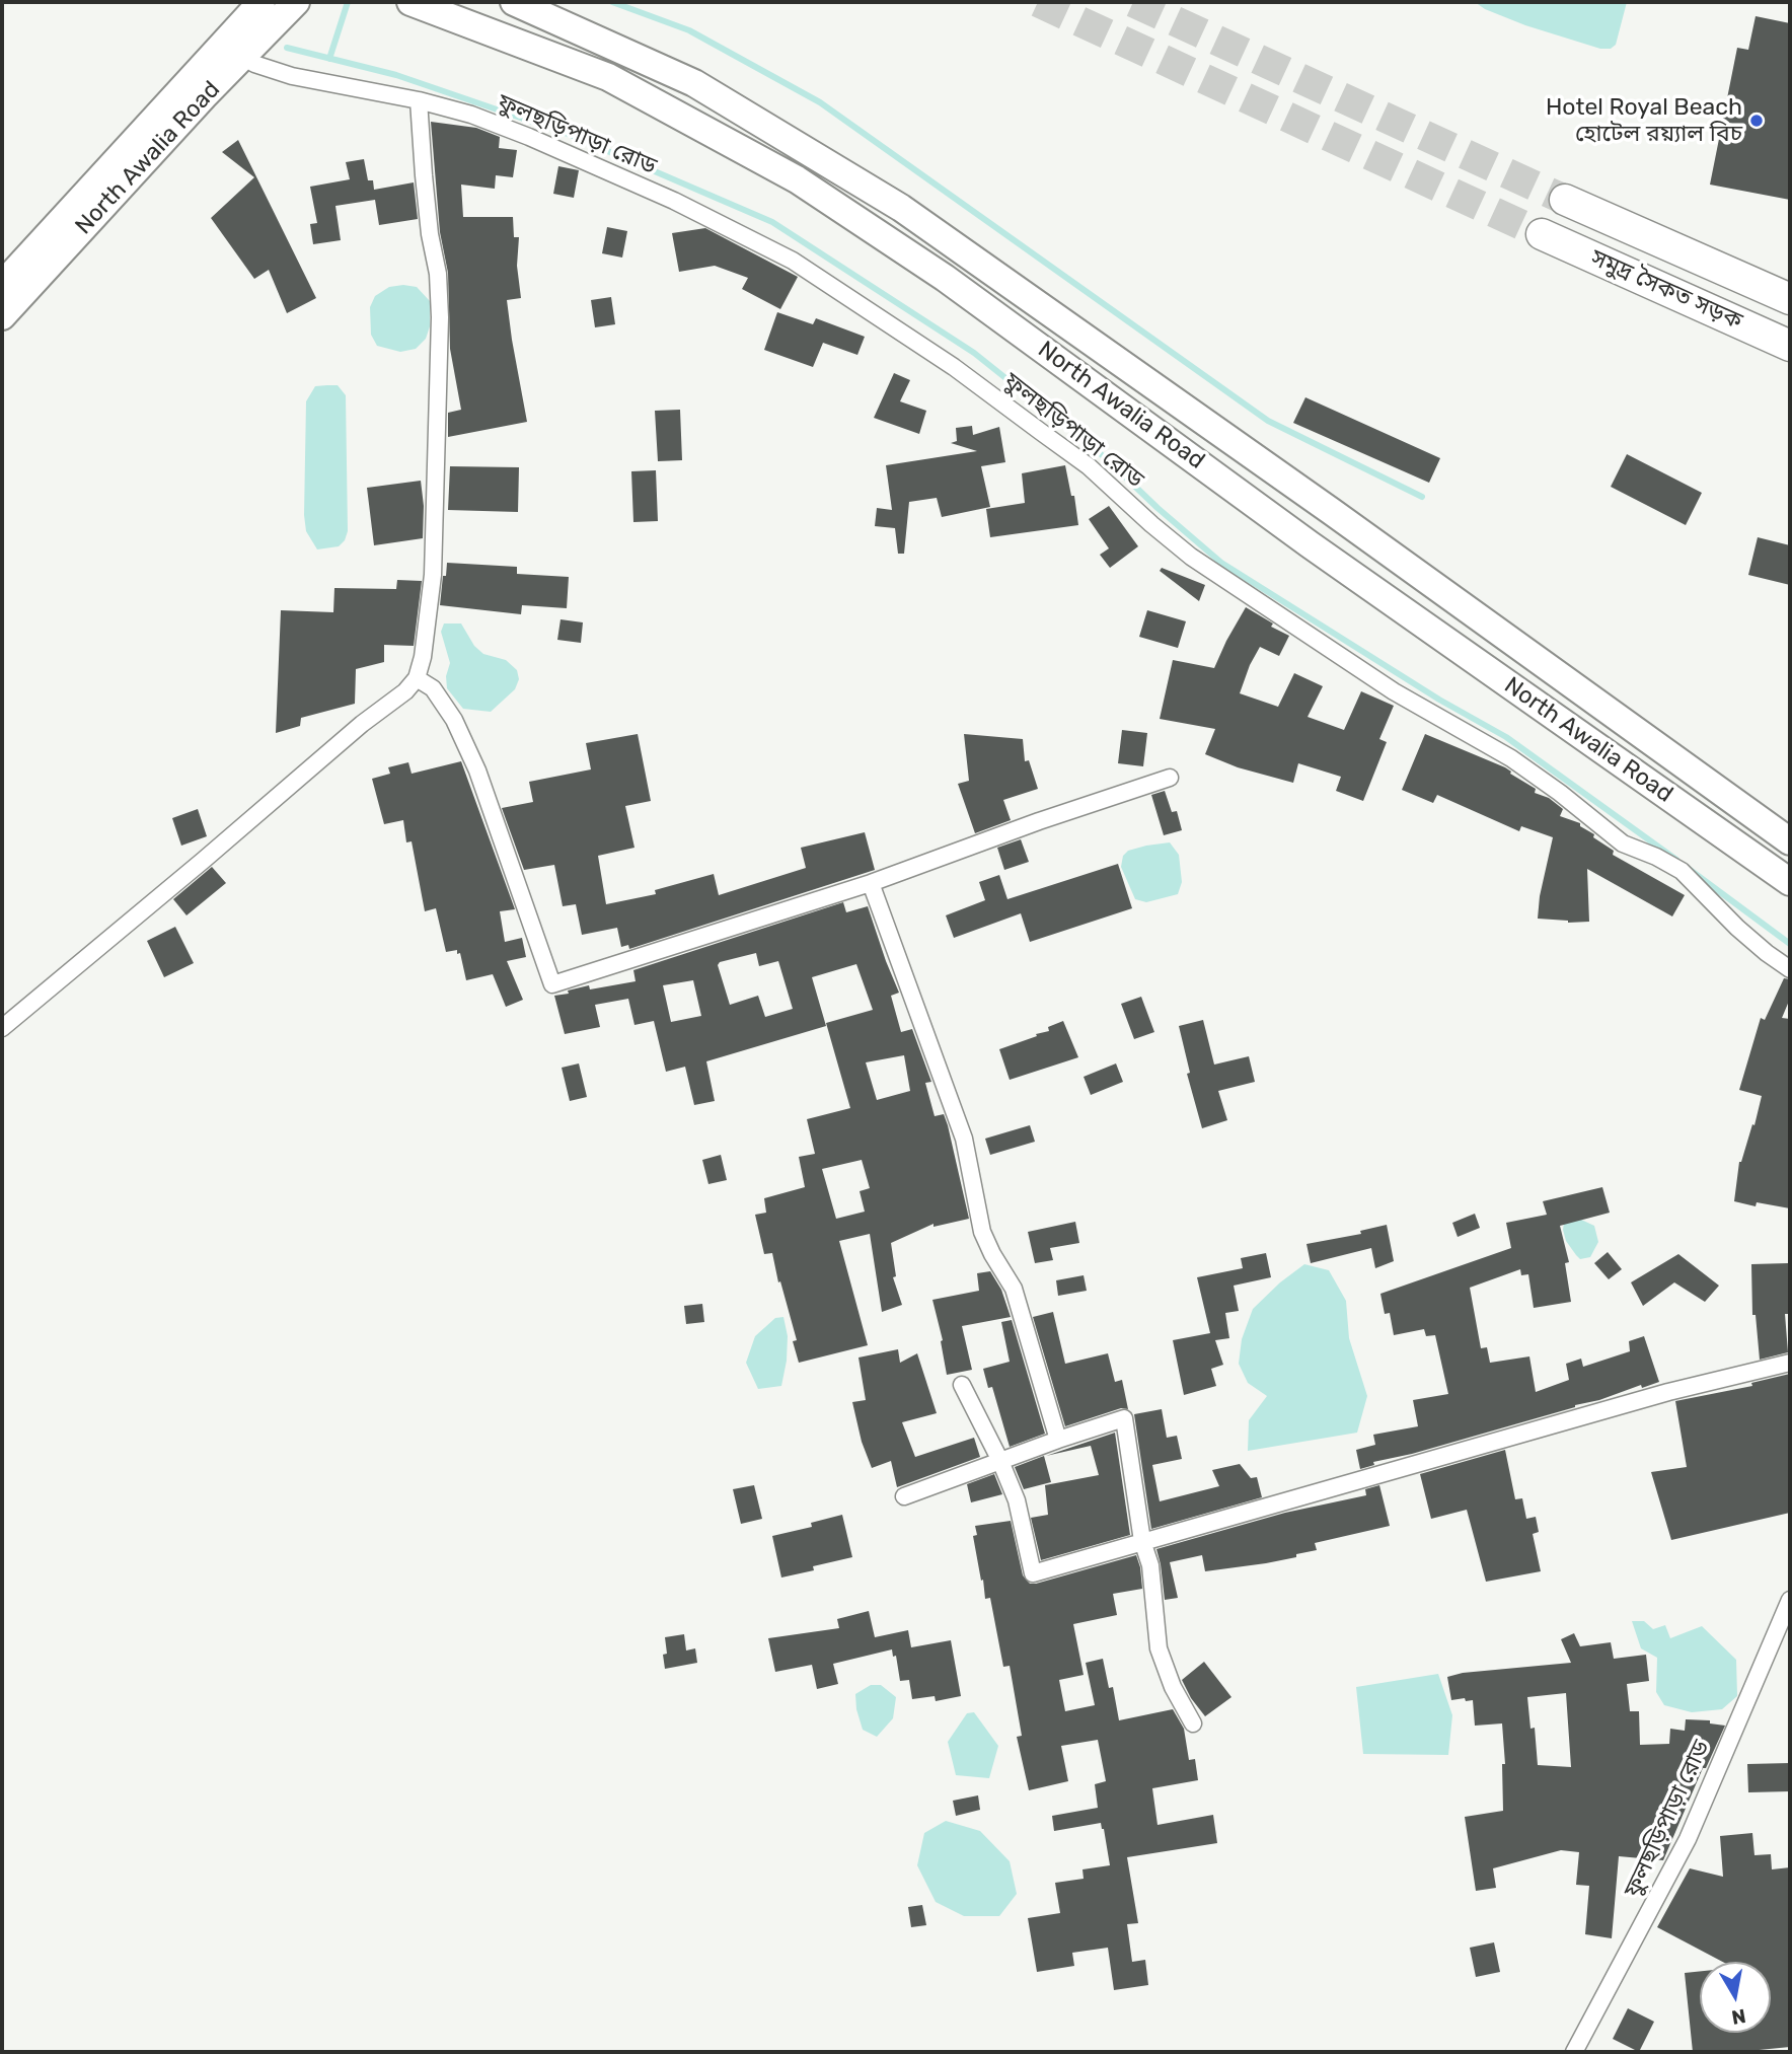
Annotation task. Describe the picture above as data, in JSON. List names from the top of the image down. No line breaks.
{"streets":{"highway":["সমুদ্র সৈকত সড়ক"],"main road":["North Awalia Road"],"street":["ফুলছড়িপাড়া রোড"]},"places":["Hotel Royal Beach হোটেল রয়্যাল বিচ"],"north":"bottom"}
